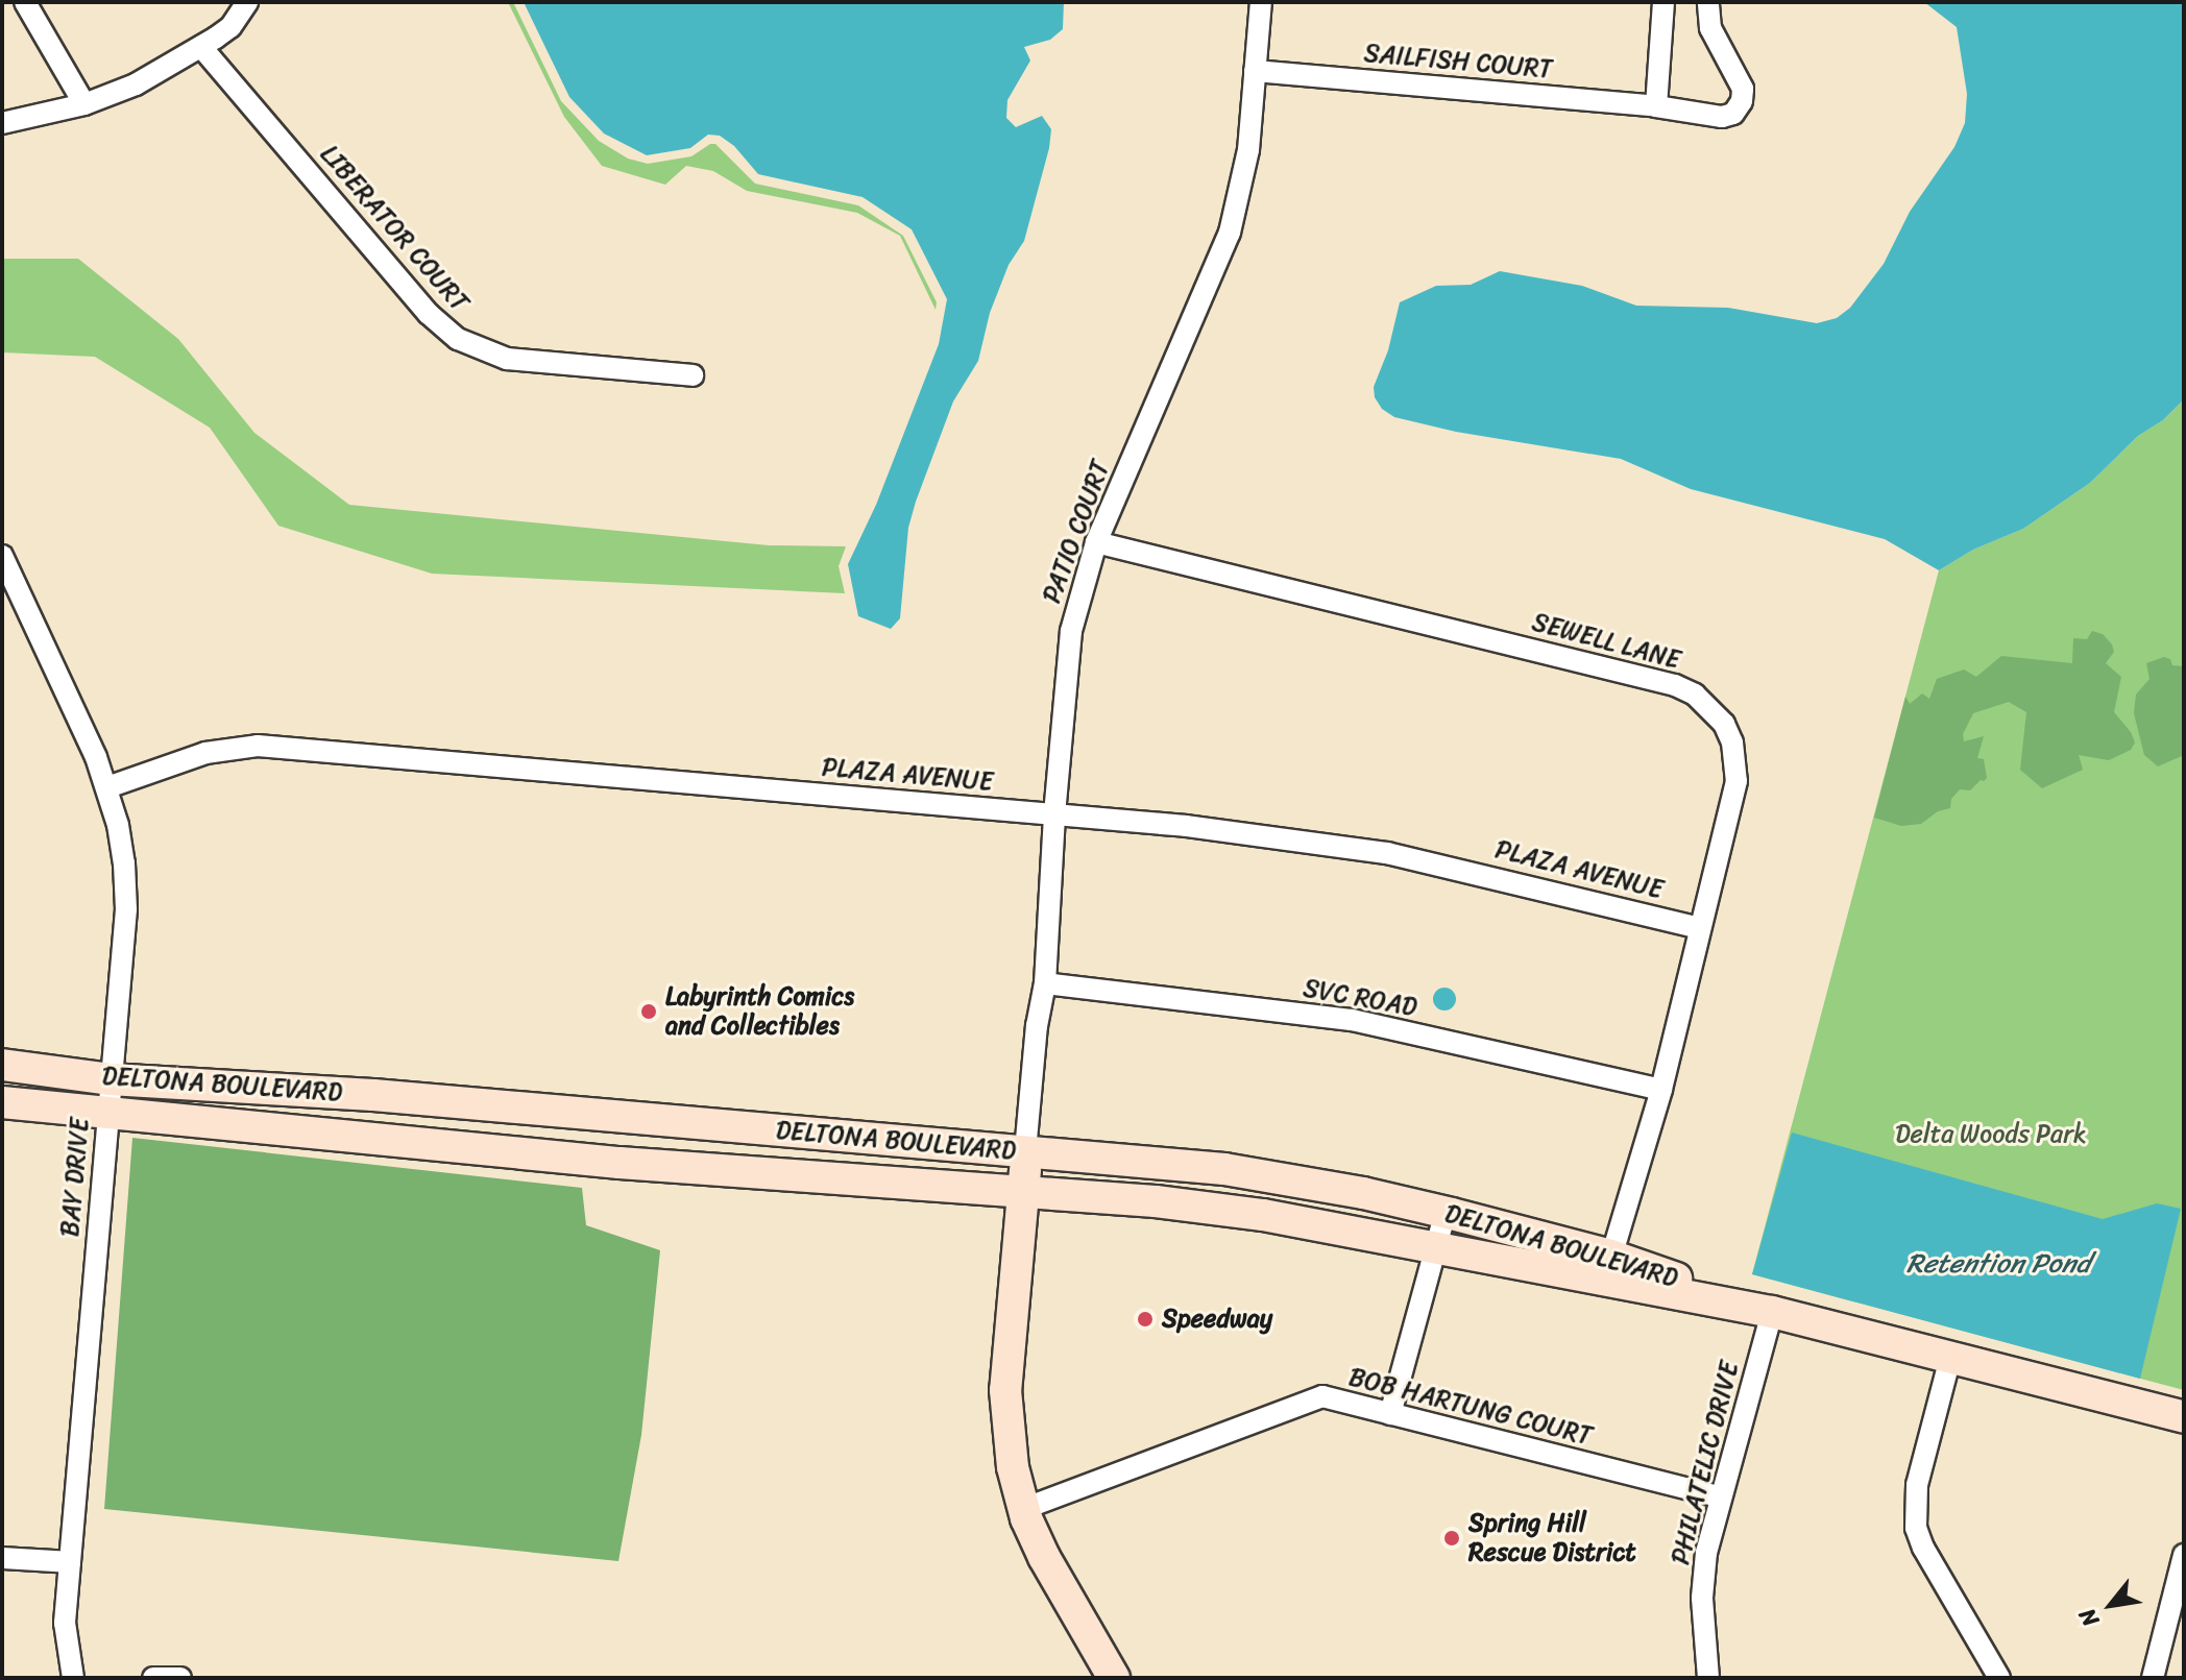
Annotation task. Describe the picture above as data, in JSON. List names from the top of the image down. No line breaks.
{"streets":{"main road":["DELTONA BOULEVARD"],"street":["SAILFISH COURT","LIBERATOR COURT","PATIO COURT","SEWELL LANE","PLAZA AVENUE","SVC ROAD","BAY DRIVE","BOB HARTUNG COURT","PHILATELIC DRIVE"]},"crossings":[["SAILFISH COURT","PATIO COURT"],["PATIO COURT","SEWELL LANE"],["PATIO COURT","PLAZA AVENUE"],["PATIO COURT","SVC ROAD"],["PATIO COURT","DELTONA BOULEVARD"],["SEWELL LANE","PLAZA AVENUE"],["SEWELL LANE","SVC ROAD"],["SEWELL LANE","DELTONA BOULEVARD"],["PLAZA AVENUE","BAY DRIVE"],["DELTONA BOULEVARD","BAY DRIVE"],["DELTONA BOULEVARD","PHILATELIC DRIVE"],["BOB HARTUNG COURT","PHILATELIC DRIVE"]],"water":["Retention Pond"],"parks":["Delta Woods Park"],"places":["Labyrinth Comics and Collectibles","Speedway","Spring Hill Rescue District"],"north":"bottom left"}
